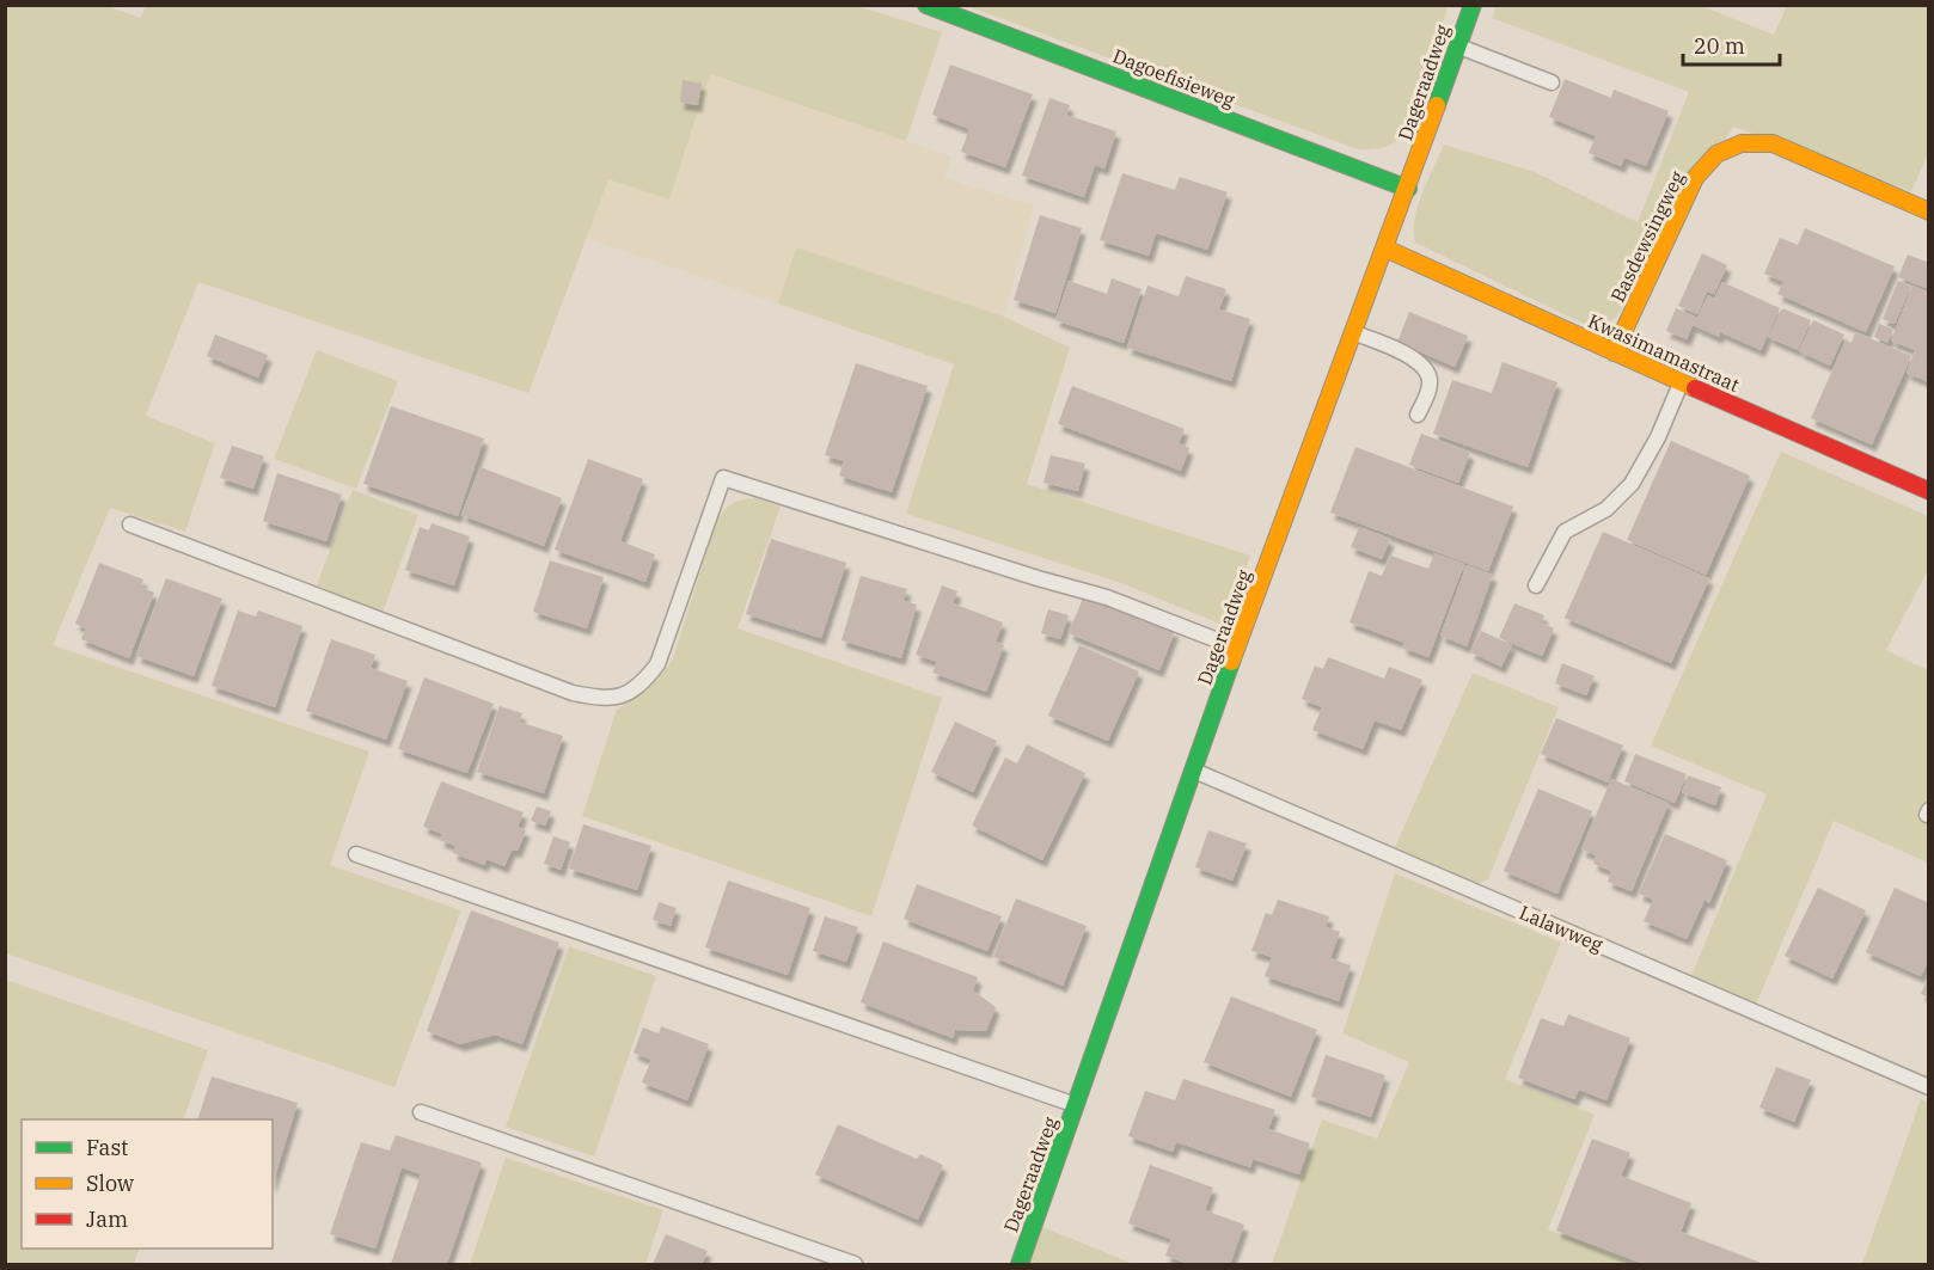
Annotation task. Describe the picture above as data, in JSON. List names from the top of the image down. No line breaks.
{"streets":{"street":["Dagoefisieweg","Dageraadweg","Basdewsingweg","Kwasimamastraat"],"lane":["Lalawweg"]},"crossings":[["Dagoefisieweg","Dageraadweg"],["Dageraadweg","Kwasimamastraat"],["Dageraadweg","Lalawweg"],["Basdewsingweg","Kwasimamastraat"]],"legend":["Fast","Slow","Jam"],"scale_bar":"20 m"}
